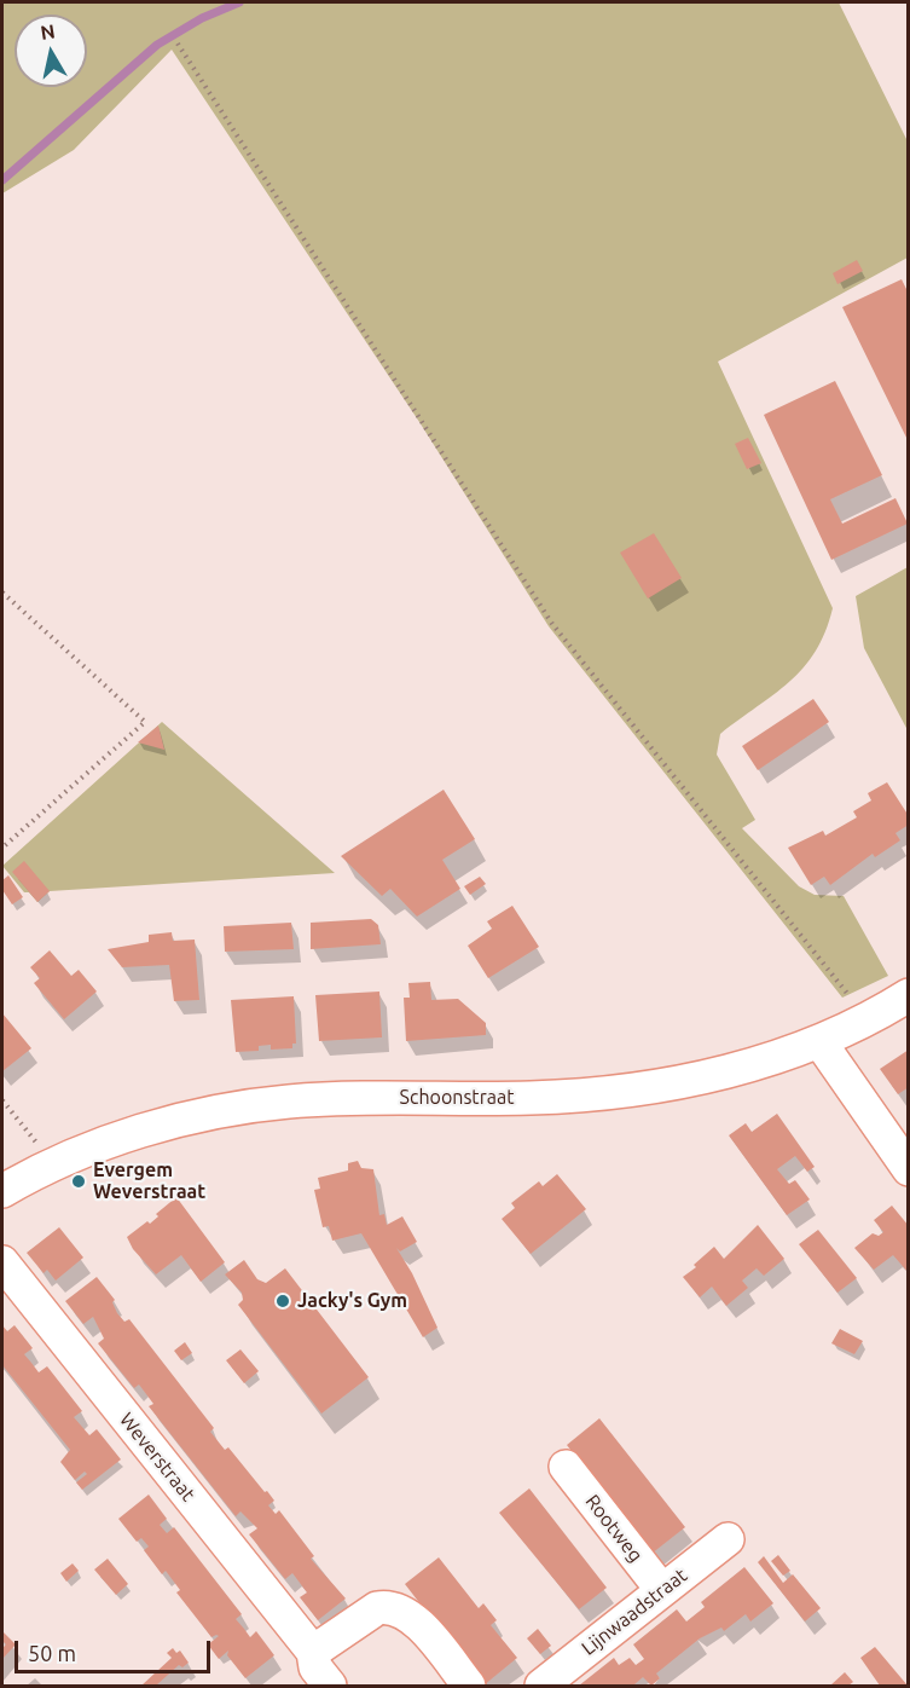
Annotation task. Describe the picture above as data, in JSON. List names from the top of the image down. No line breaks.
{"streets":{"street":["Schoonstraat","Weverstraat","Rootweg","Lijnwaadstraat"]},"crossings":[["Rootweg","Lijnwaadstraat"]],"places":["Evergem Weverstraat","Jacky's Gym"],"scale_bar":"50 m","north":"top"}
